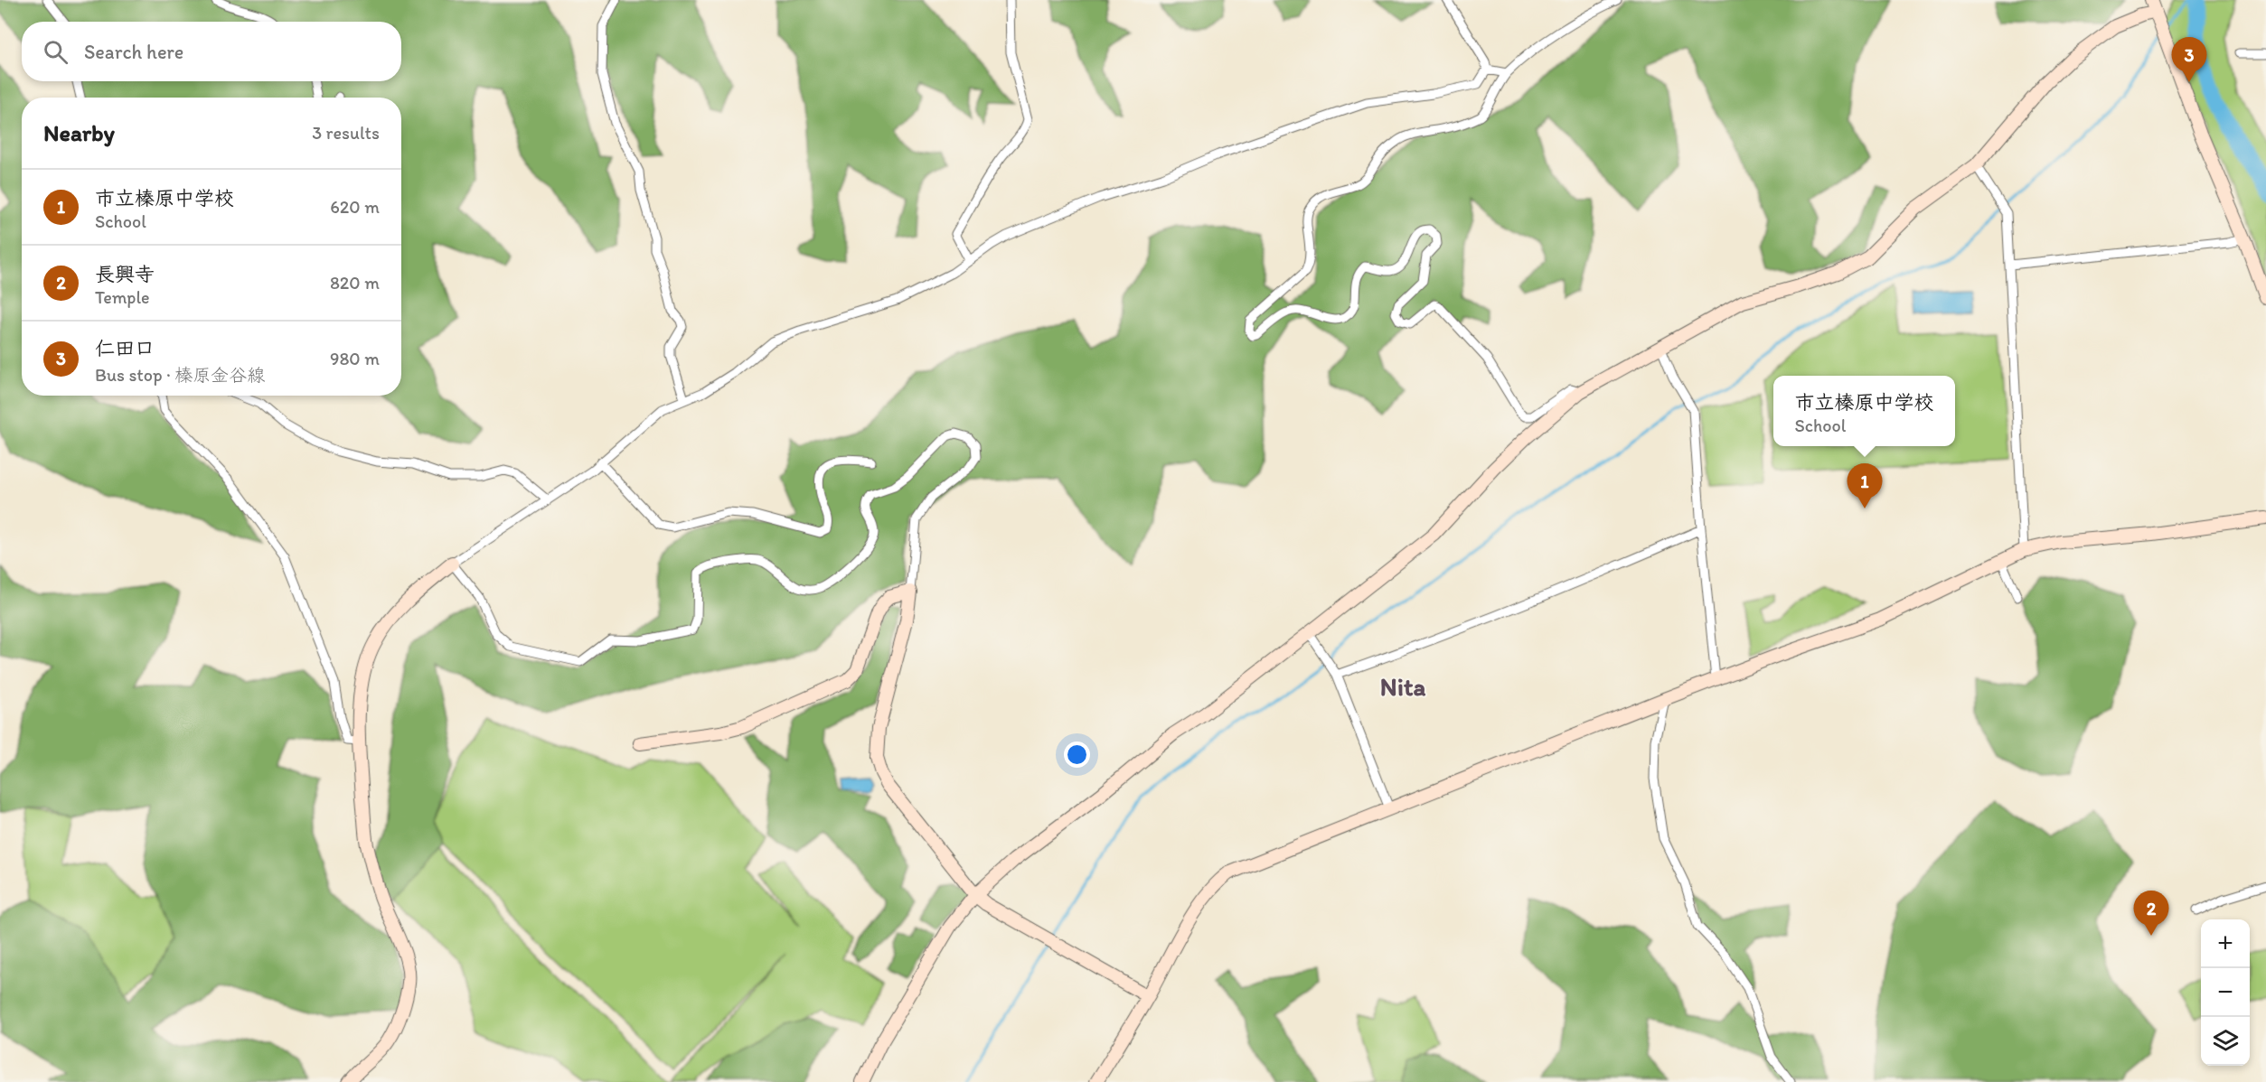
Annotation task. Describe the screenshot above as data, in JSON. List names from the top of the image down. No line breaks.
{"districts":["Nita"],"page":{"search":"Search here","pins":["3","1","2"],"heading":["Nearby","3 results"],"list":[{"mark":"1","name":"市立榛原中学校","note":"School","value":"620 m"},{"mark":"2","name":"長興寺","note":"Temple","value":"820 m"},{"mark":"3","name":"仁田口","note":"Bus stop · 榛原金谷線","value":"980 m"}],"popup":["市立榛原中学校","School"],"map_buttons":["+","−"]}}
